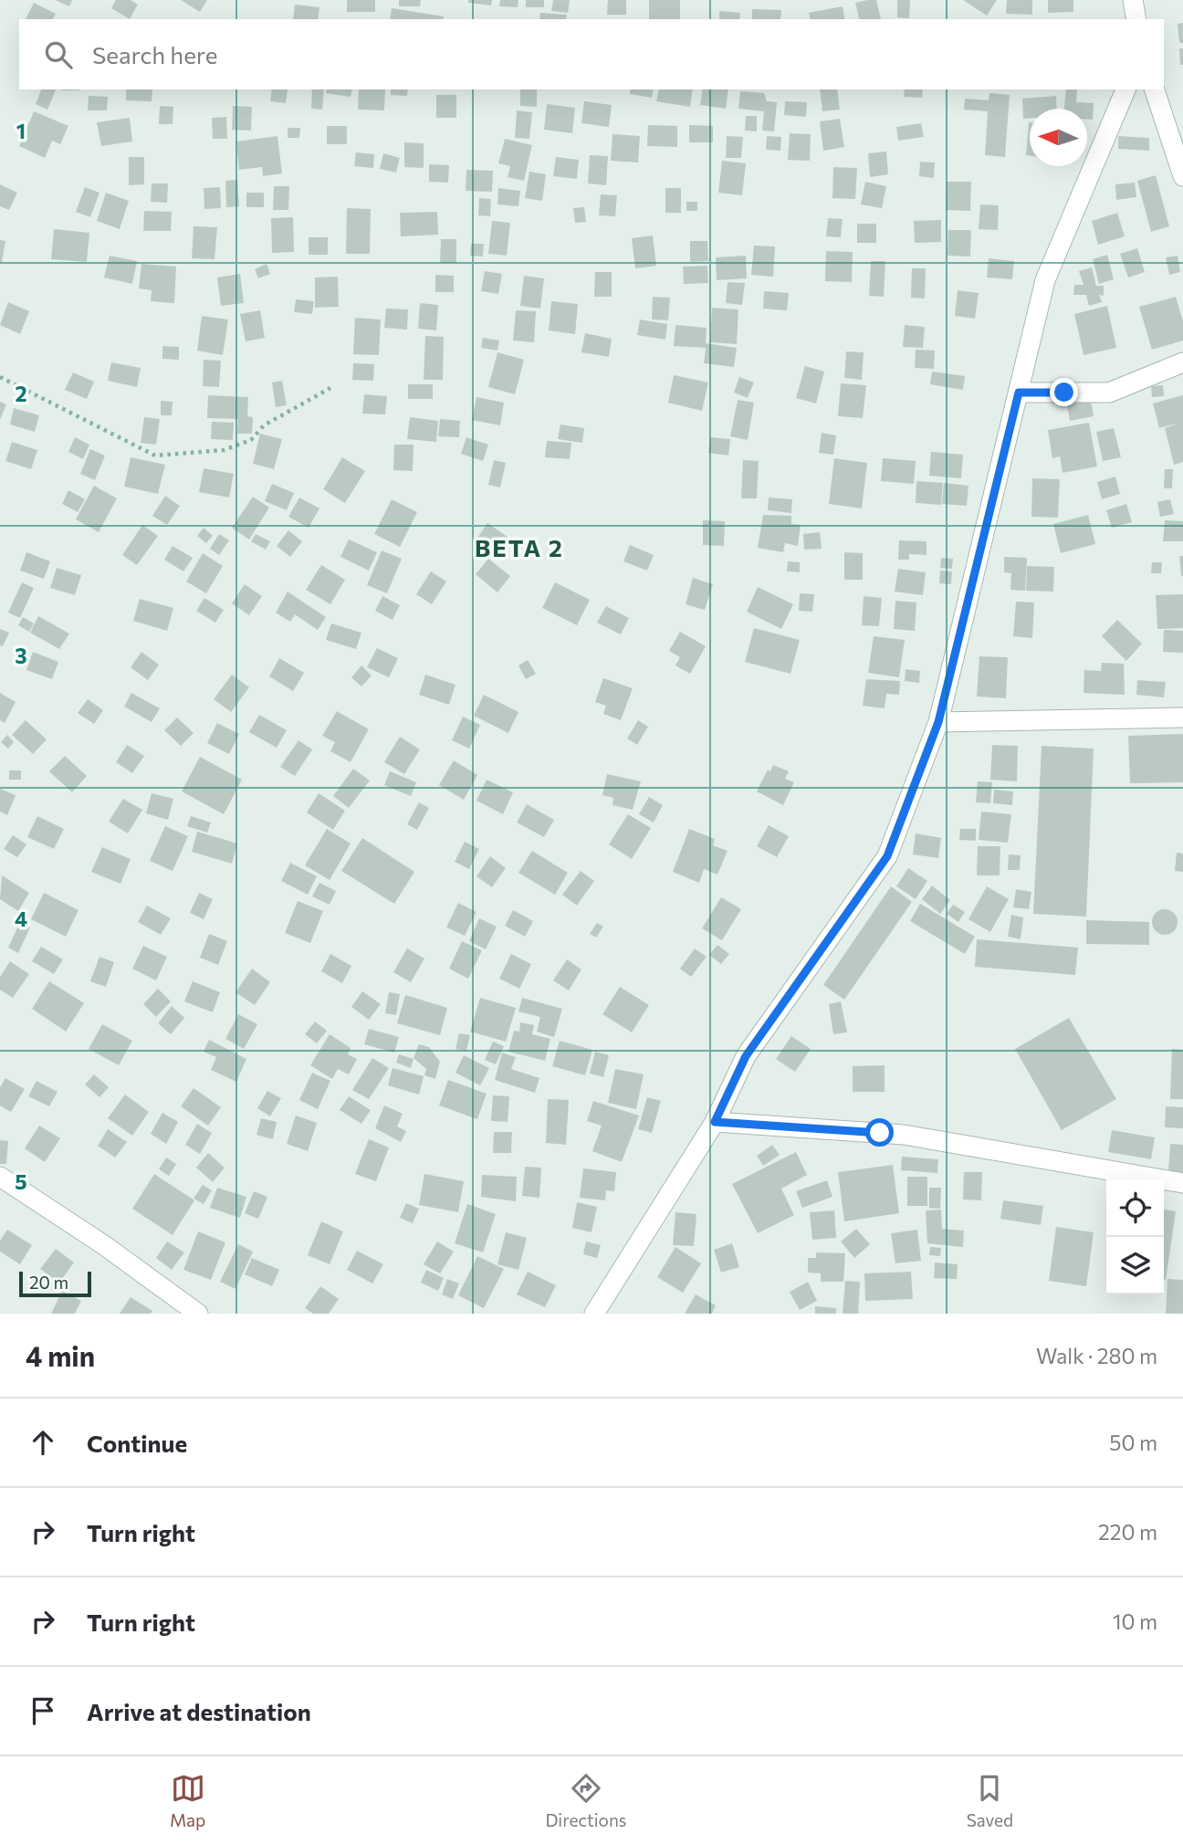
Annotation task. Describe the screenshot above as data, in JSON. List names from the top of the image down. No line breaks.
{"districts":["BETA 2"],"scale_bar":"20 m","north":"left","page":{"search":"Search here","scale":"20 m","heading":["4 min","Walk · 280 m"],"list":[["Continue","50 m"],["Turn right","220 m"],["Turn right","10 m"],"Arrive at destination"],"nav":["Map","Directions","Saved"]},"grid":{"rows":["1","2","3","4","5"]}}
